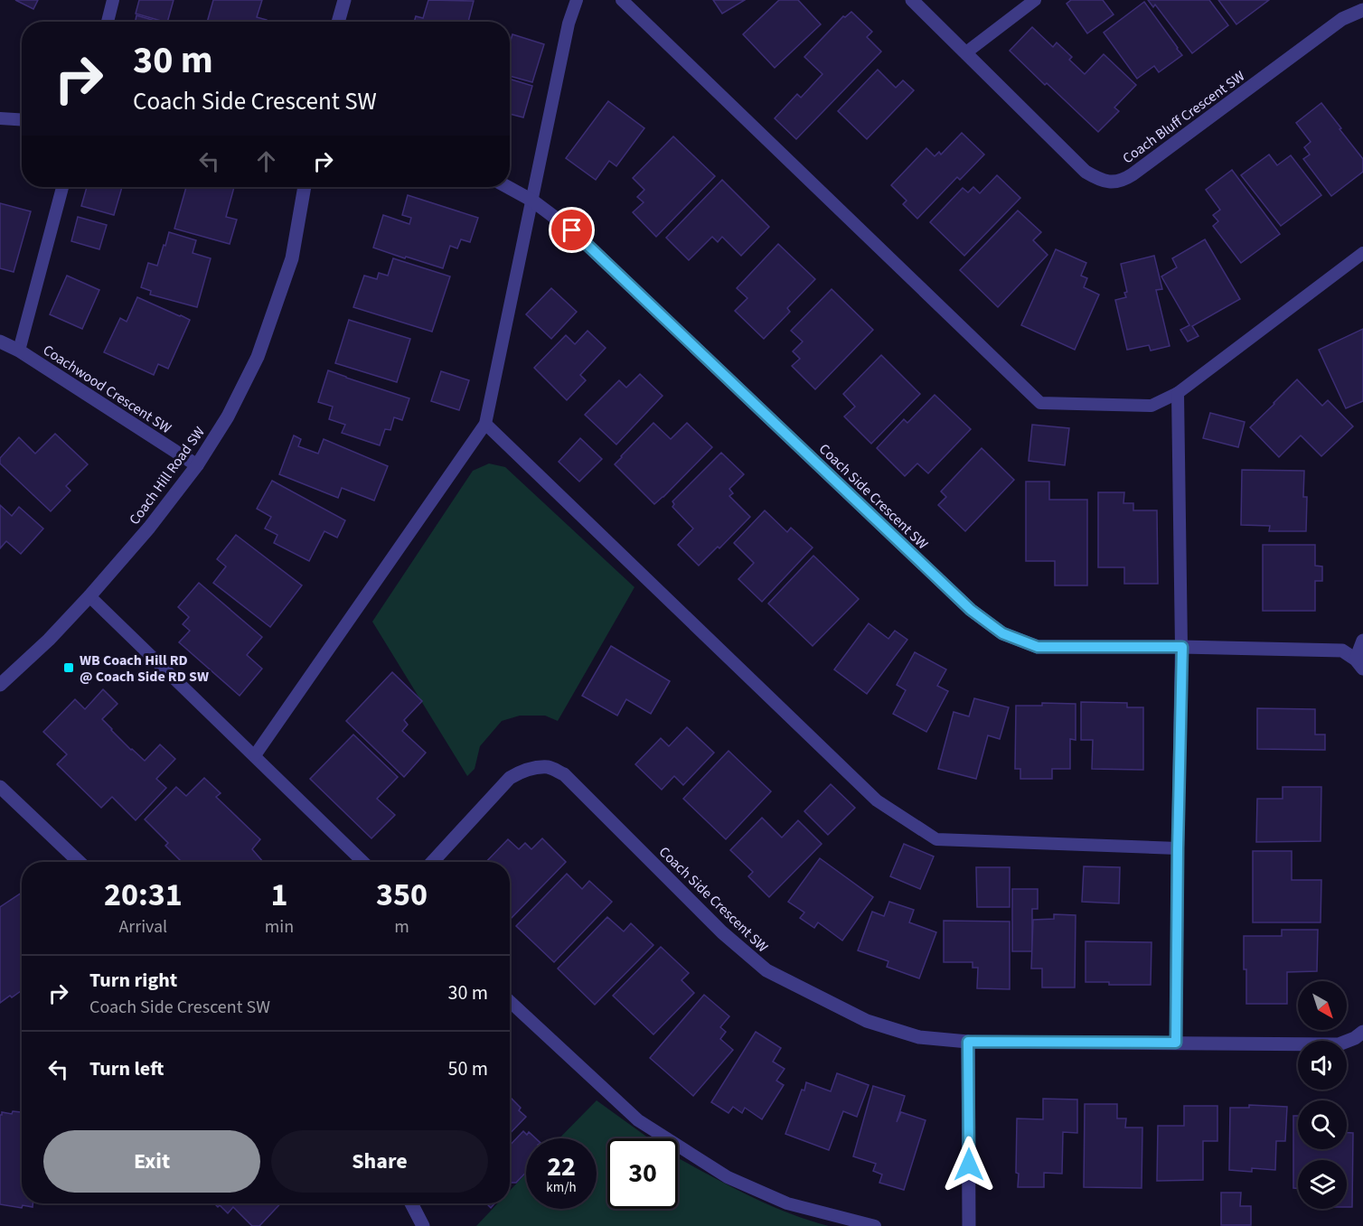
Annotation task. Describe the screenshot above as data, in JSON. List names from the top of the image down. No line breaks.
{"streets":{"street":["Coach Bluff Crescent SW","Coachwood Crescent SW","Coach Hill Road SW","Coach Side Crescent SW"]},"crossings":[["Coachwood Crescent SW","Coach Hill Road SW"]],"places":{"transit":["WB Coach Hill RD @ Coach Side RD SW"]},"north":"bottom right","page":{"turn":["30 m","Coach Side Crescent SW"],"eta":["20:31","Arrival","1","min","350","m"],"list":[{"name":"Turn right","note":"Coach Side Crescent SW","value":"30 m"},{"name":"Turn left","value":"50 m"}],"buttons":["Exit","Share"],"speed":"22 km/h","limit":"30"}}
